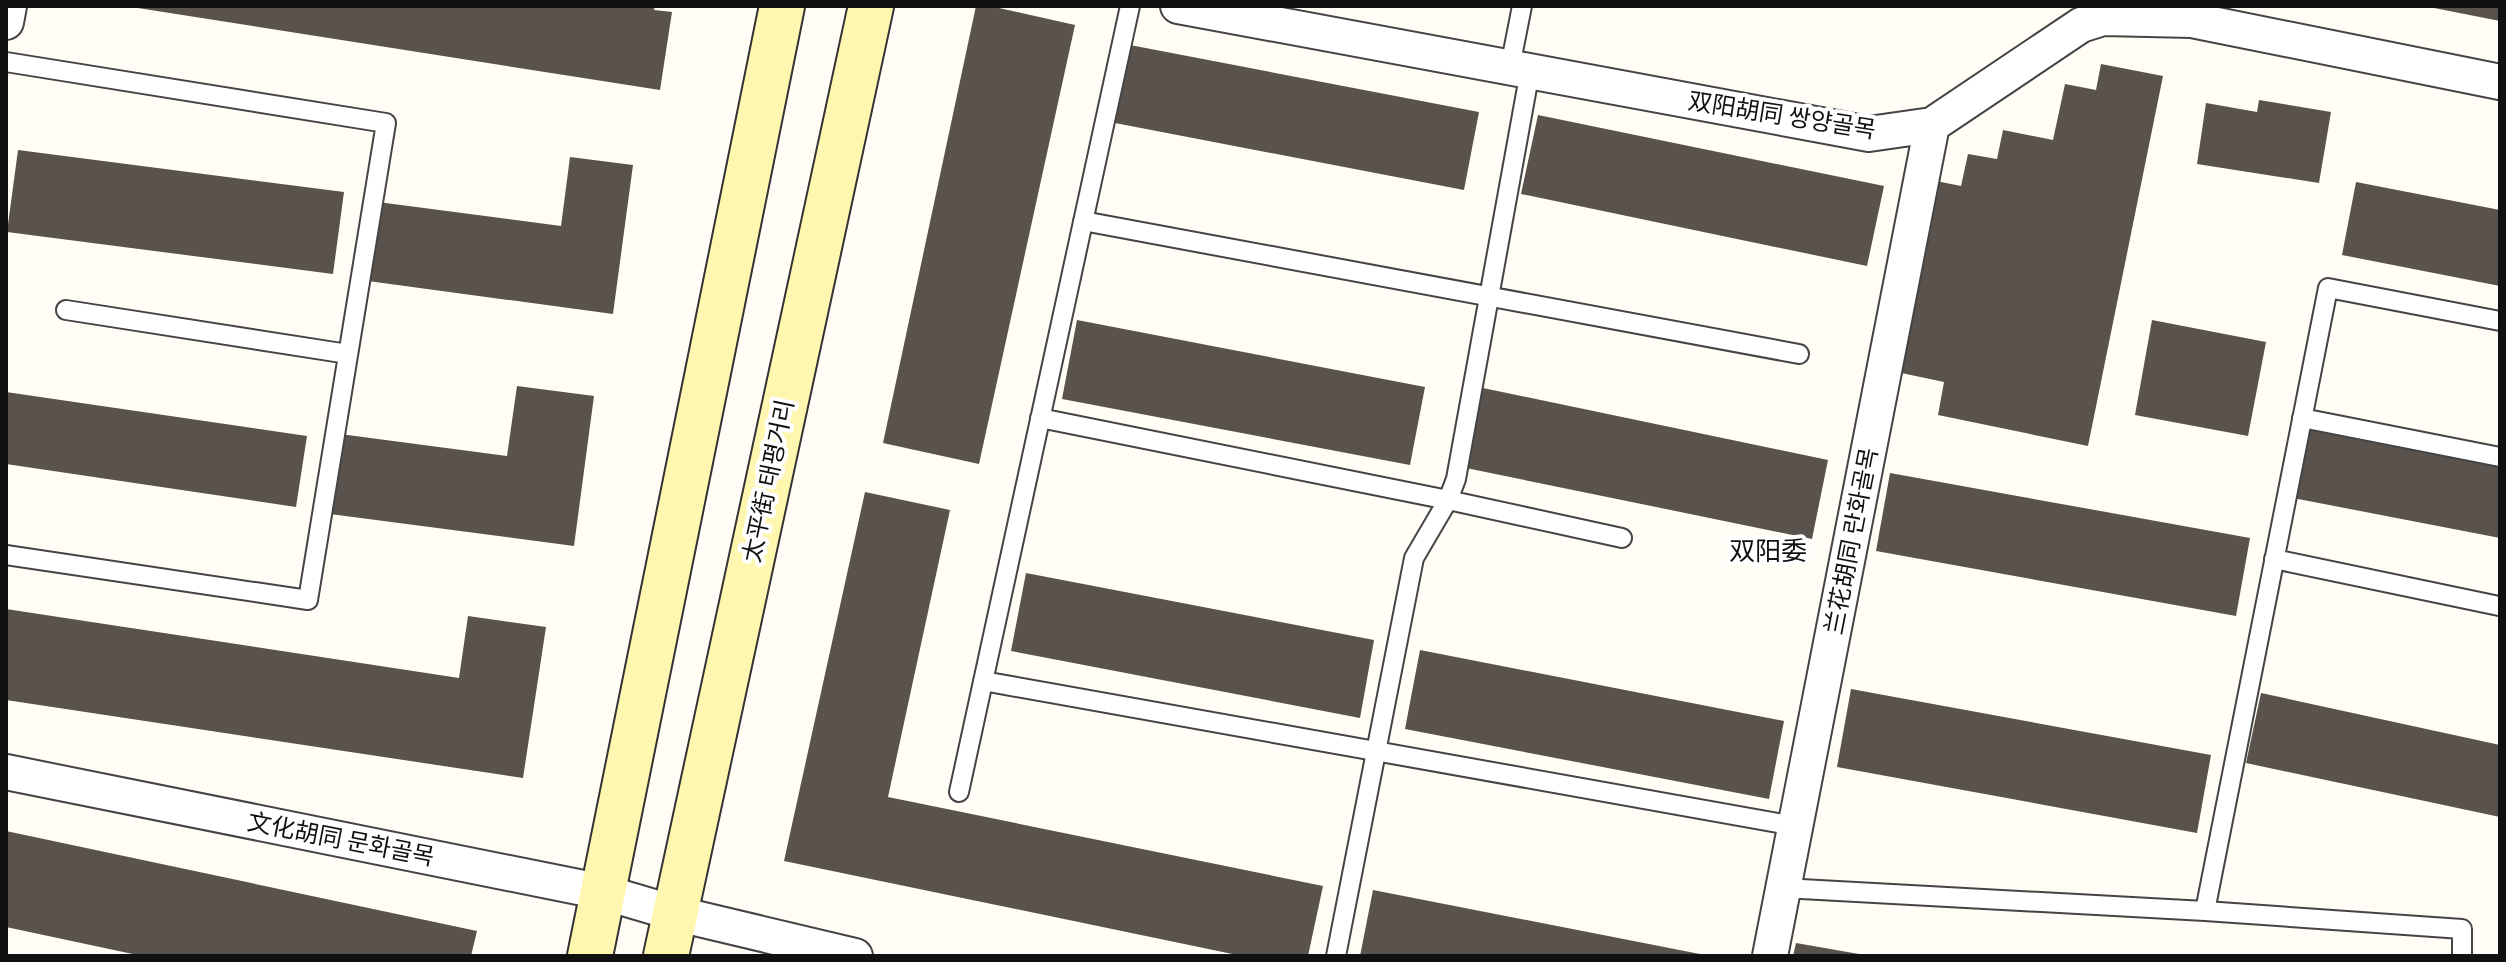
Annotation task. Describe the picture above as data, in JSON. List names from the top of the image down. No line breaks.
{"streets":{"main road":["太平街 태평거리"],"street":["双阳胡同 쌍양골목","兰花胡同 란화골목","文化胡同 문화골목"]},"crossings":[["双阳胡同 쌍양골목","兰花胡同 란화골목"],["太平街 태평거리","文化胡同 문화골목"]],"districts":["双阳委"]}
